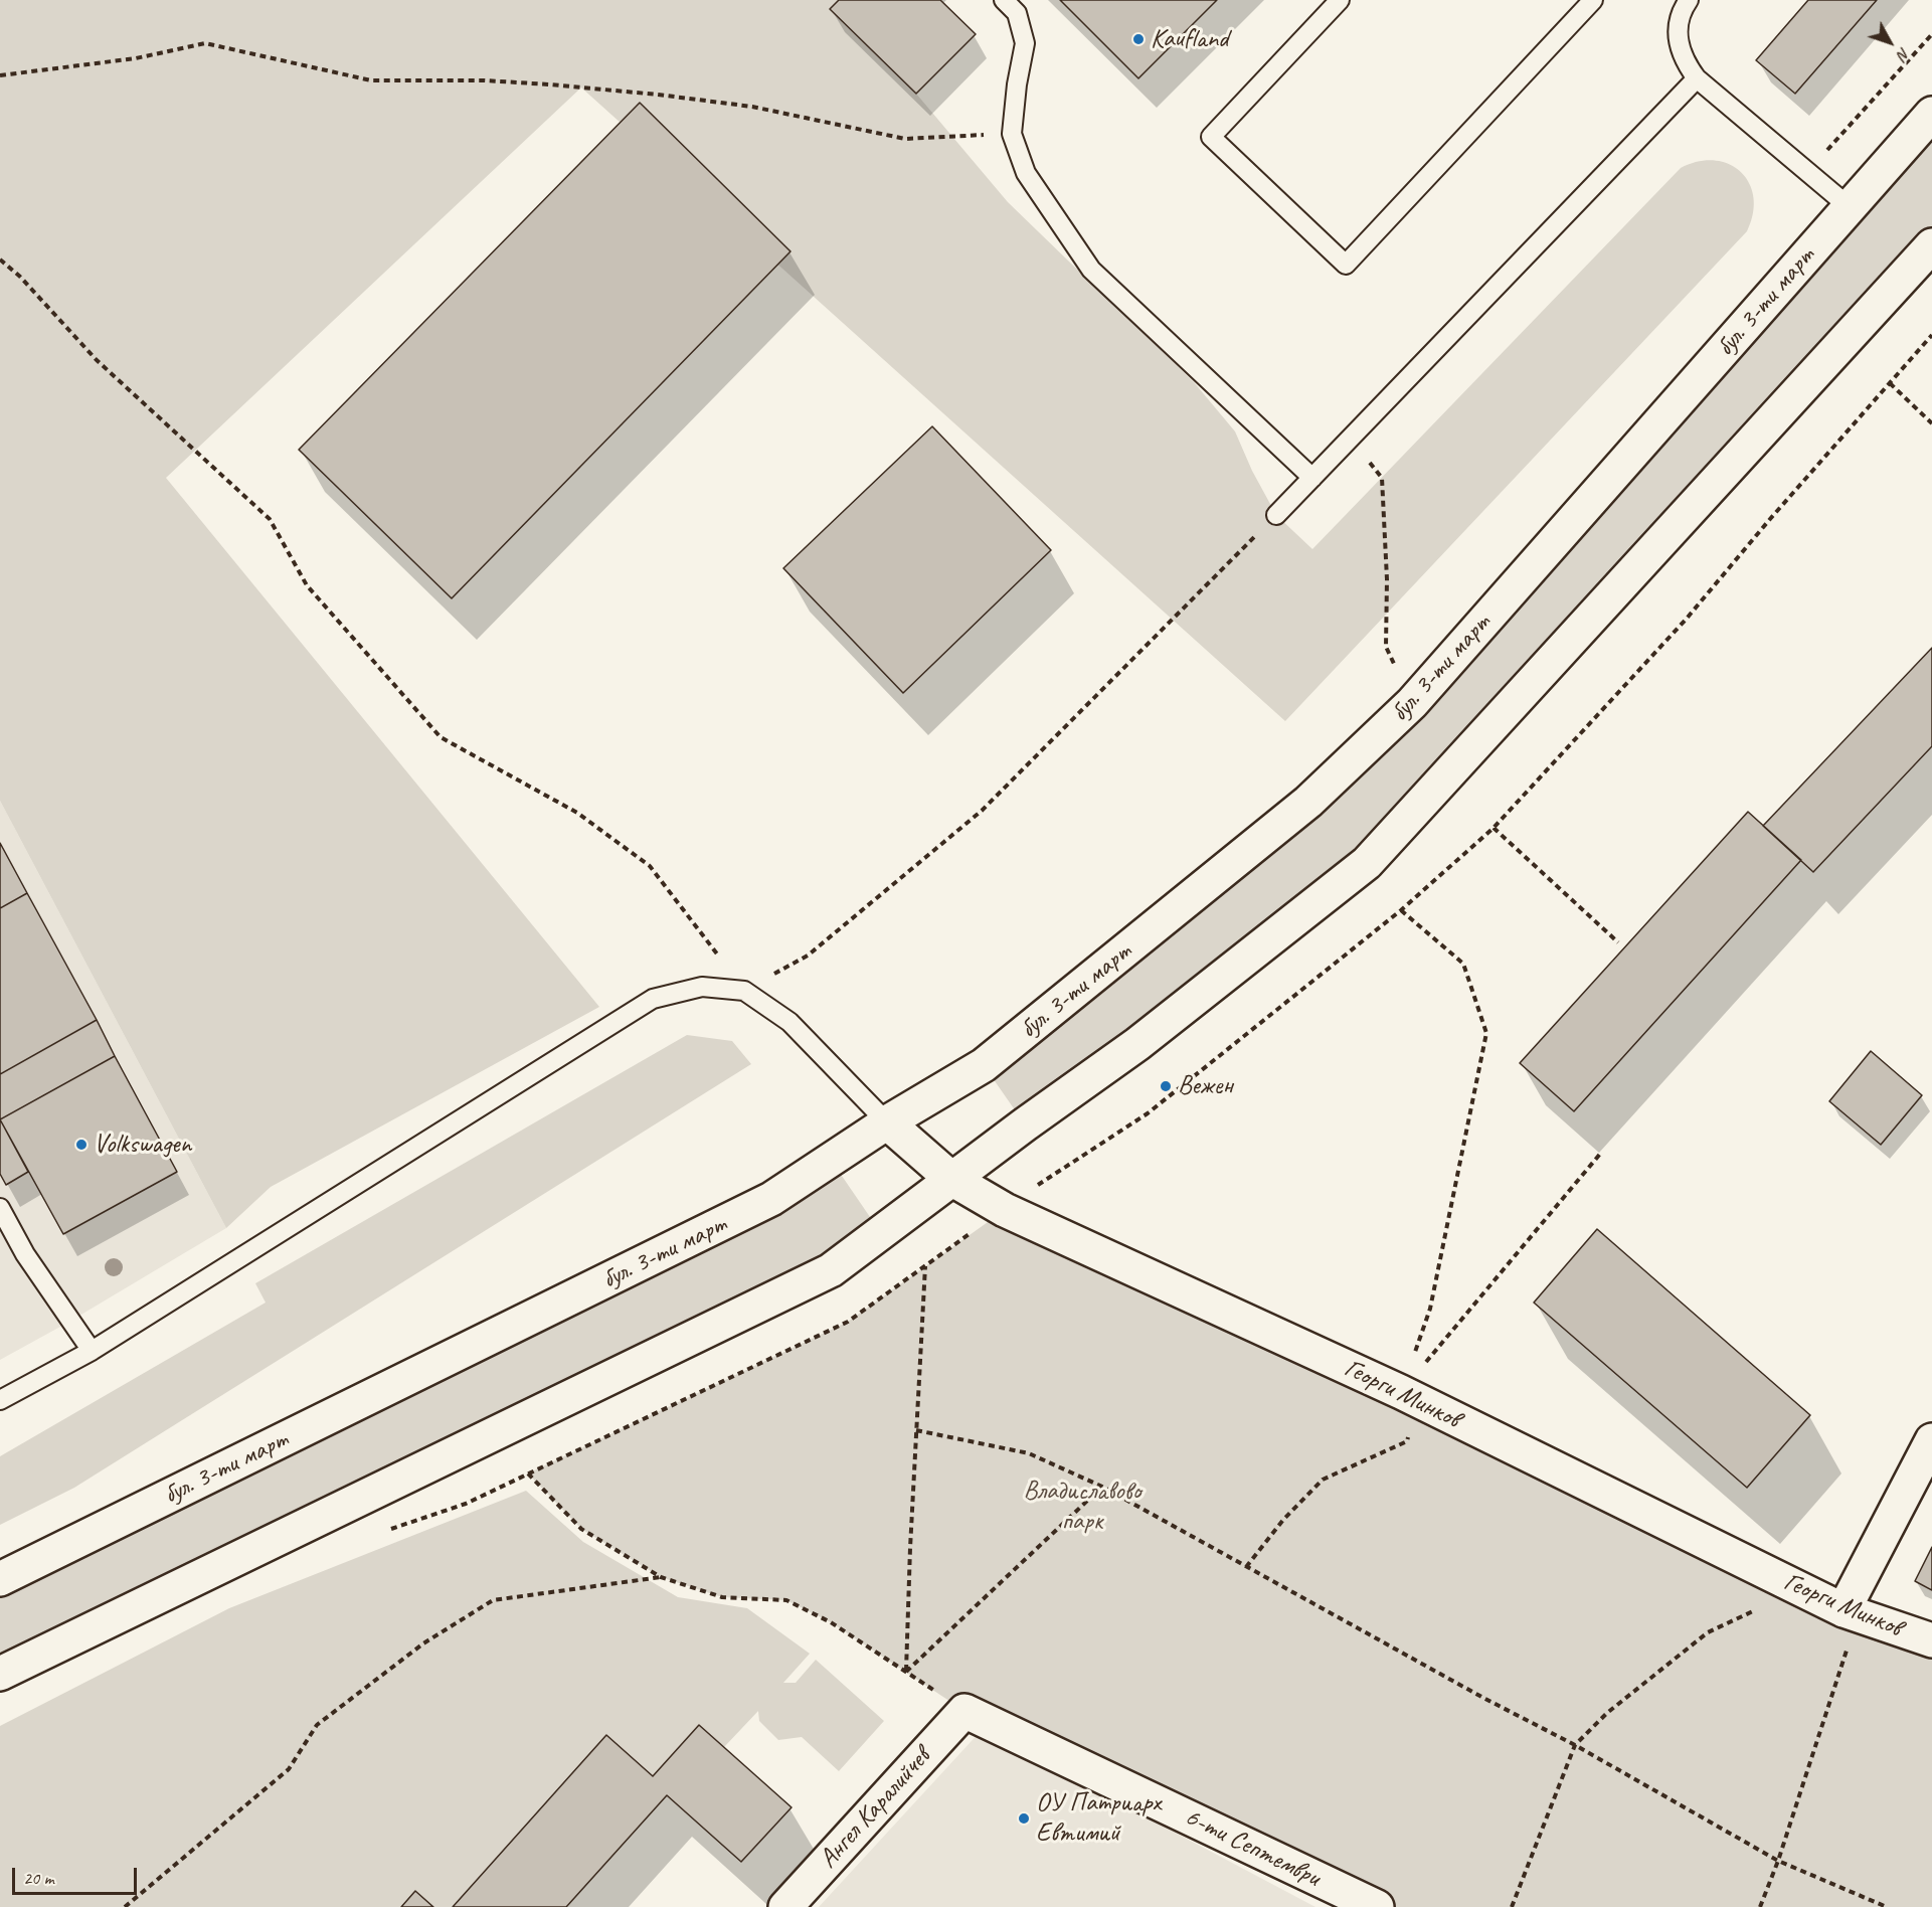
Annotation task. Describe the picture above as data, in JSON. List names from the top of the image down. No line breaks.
{"streets":{"street":["бул. 3-ти март","Георги Минков","Ангел Каралийчев","6-ти Септември"]},"crossings":[["бул. 3-ти март","Георги Минков"],["Ангел Каралийчев","6-ти Септември"]],"parks":["Владиславово парк"],"places":["Kaufland","Вежен","Volkswagen","ОУ Патриарх Евтимий"],"scale_bar":"20 m","north":"bottom right"}
